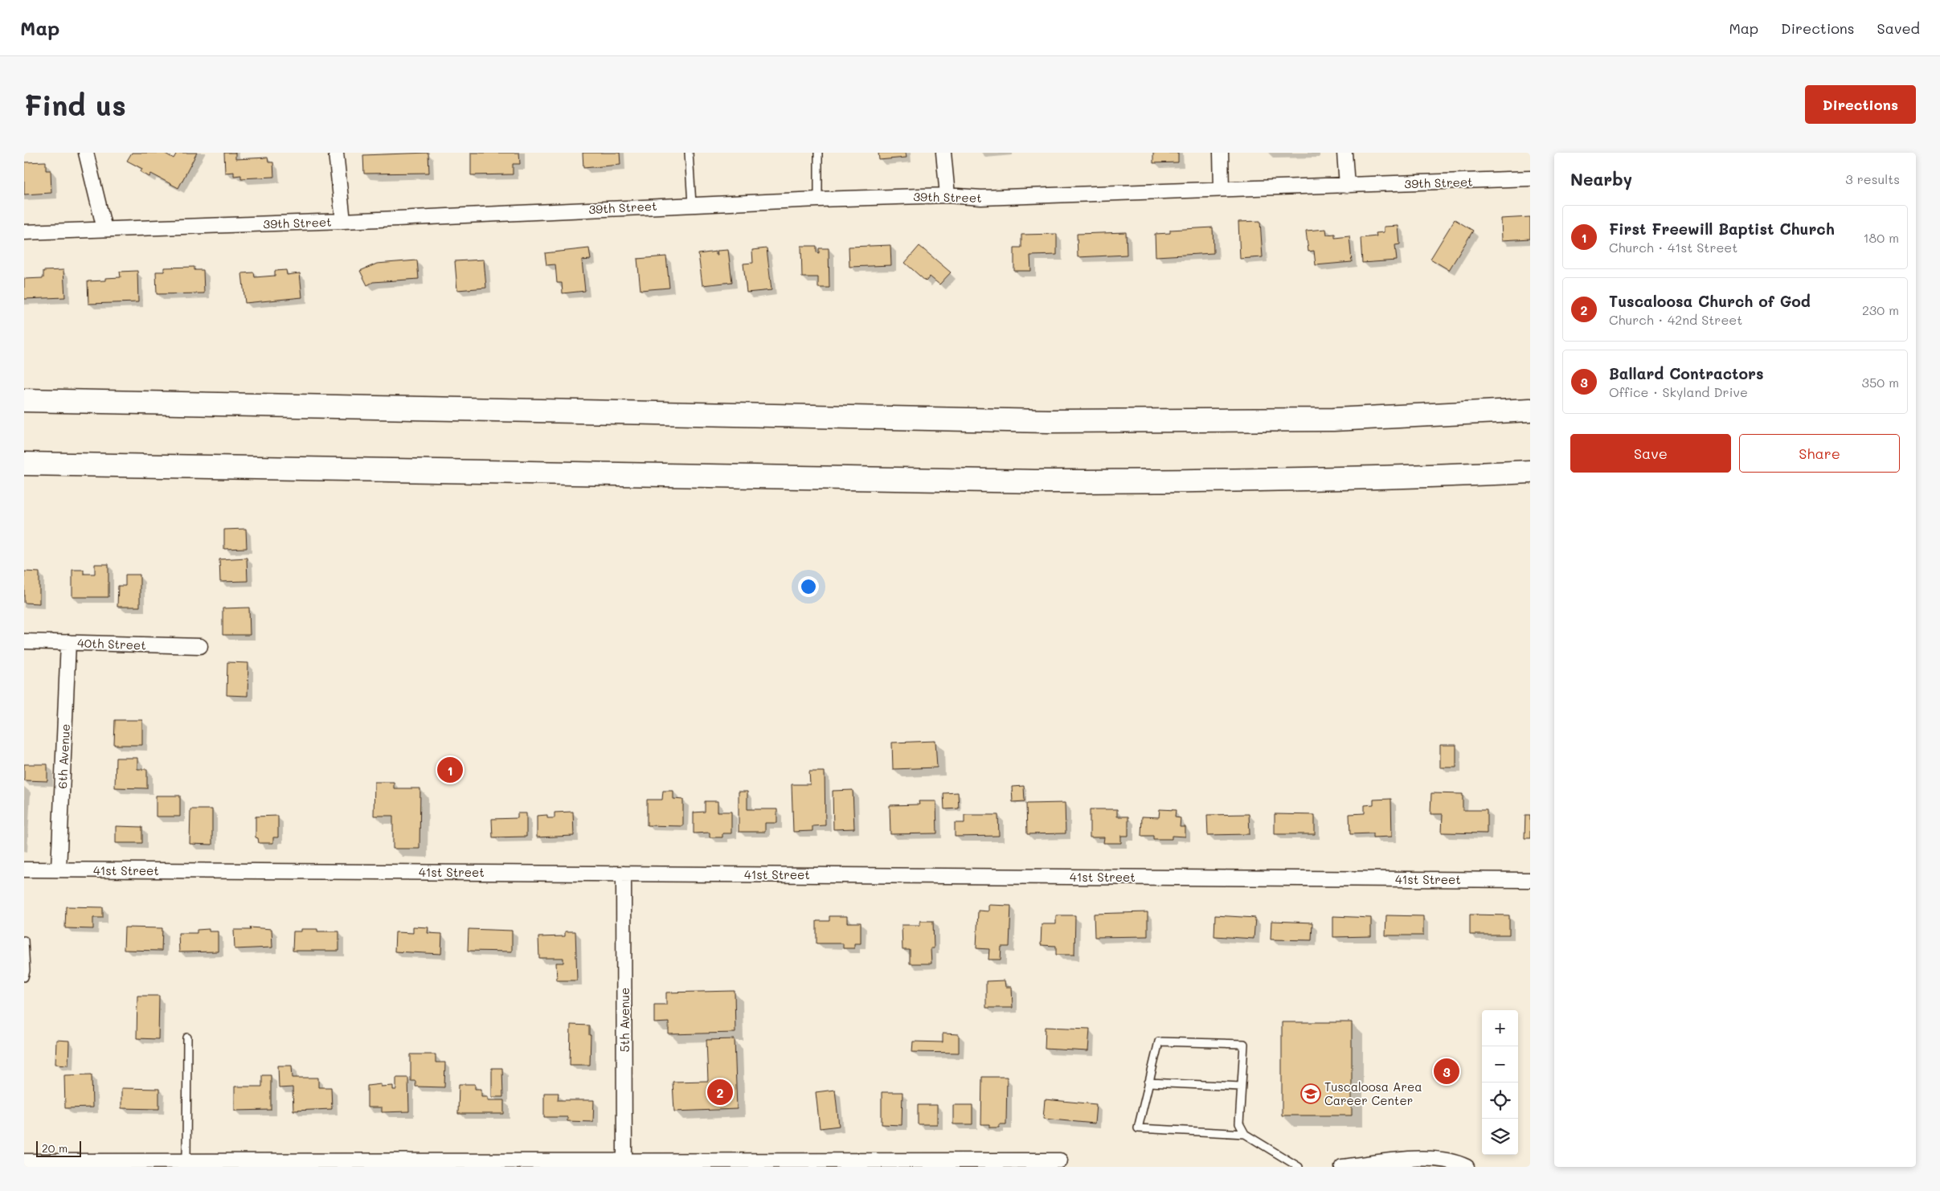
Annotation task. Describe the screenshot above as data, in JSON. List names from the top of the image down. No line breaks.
{"streets":{"street":["39th Street","40th Street","6th Avenue","41st Street","5th Avenue"]},"crossings":[["40th Street","6th Avenue"],["6th Avenue","41st Street"],["41st Street","5th Avenue"]],"places":{"school or university":["Tuscaloosa Area Career Center"]},"scale_bar":"20 m","page":{"header":"Map","nav":["Map","Directions","Saved"],"buttons":["Directions",["Save","Share"]],"title":"Find us","heading":["Nearby","3 results"],"list":[{"mark":"1","name":"First Freewill Baptist Church","note":"Church · 41st Street","value":"180 m"},{"mark":"2","name":"Tuscaloosa Church of God","note":"Church · 42nd Street","value":"230 m"},{"mark":"3","name":"Ballard Contractors","note":"Office · Skyland Drive","value":"350 m"}],"pins":["1","3","2"],"map_buttons":["+","−"],"scale":"20 m"}}
